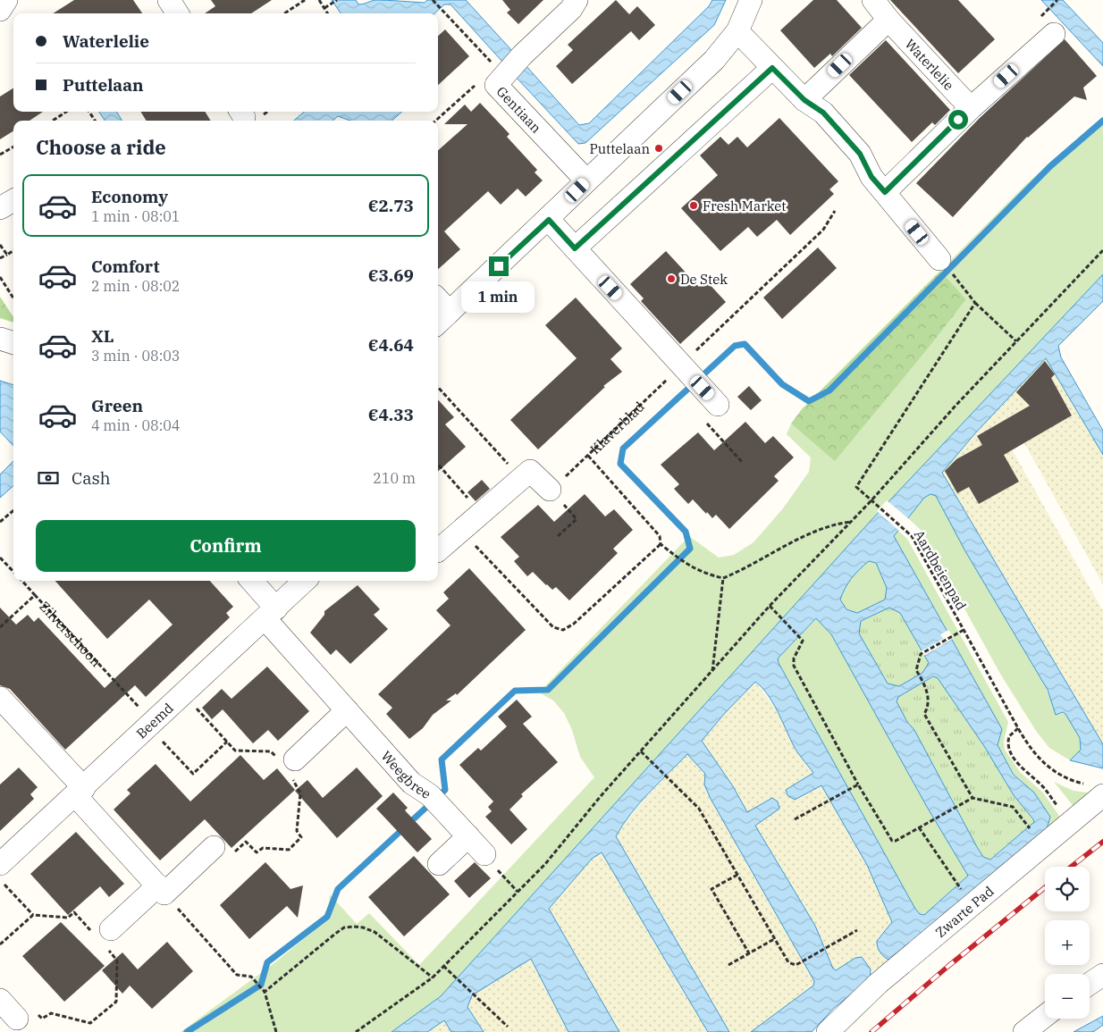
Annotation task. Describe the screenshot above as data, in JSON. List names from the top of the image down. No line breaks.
{"streets":{"street":["Waterlelie","Gentiaan","Beemd","Weegbree","Zwarte Pad"],"path":["Klaverblad","Aardbeienpad","Zilverschoon"]},"crossings":[["Aardbeienpad","Zwarte Pad"],["Zilverschoon","Beemd"],["Beemd","Weegbree"]],"places":["Puttelaan","Fresh Market","De Stek"],"page":{"banner":["Waterlelie","Puttelaan"],"heading":"Choose a ride","list":[{"name":"Economy","note":"1 min · 08:01","value":"€2.73"},{"name":"Comfort","note":"2 min · 08:02","value":"€3.69"},{"name":"XL","note":"3 min · 08:03","value":"€4.64"},{"name":"Green","note":"4 min · 08:04","value":"€4.33"}],"bubble":"1 min","pay":["Cash","210 m"],"buttons":"Confirm","map_buttons":["+","−"]}}
